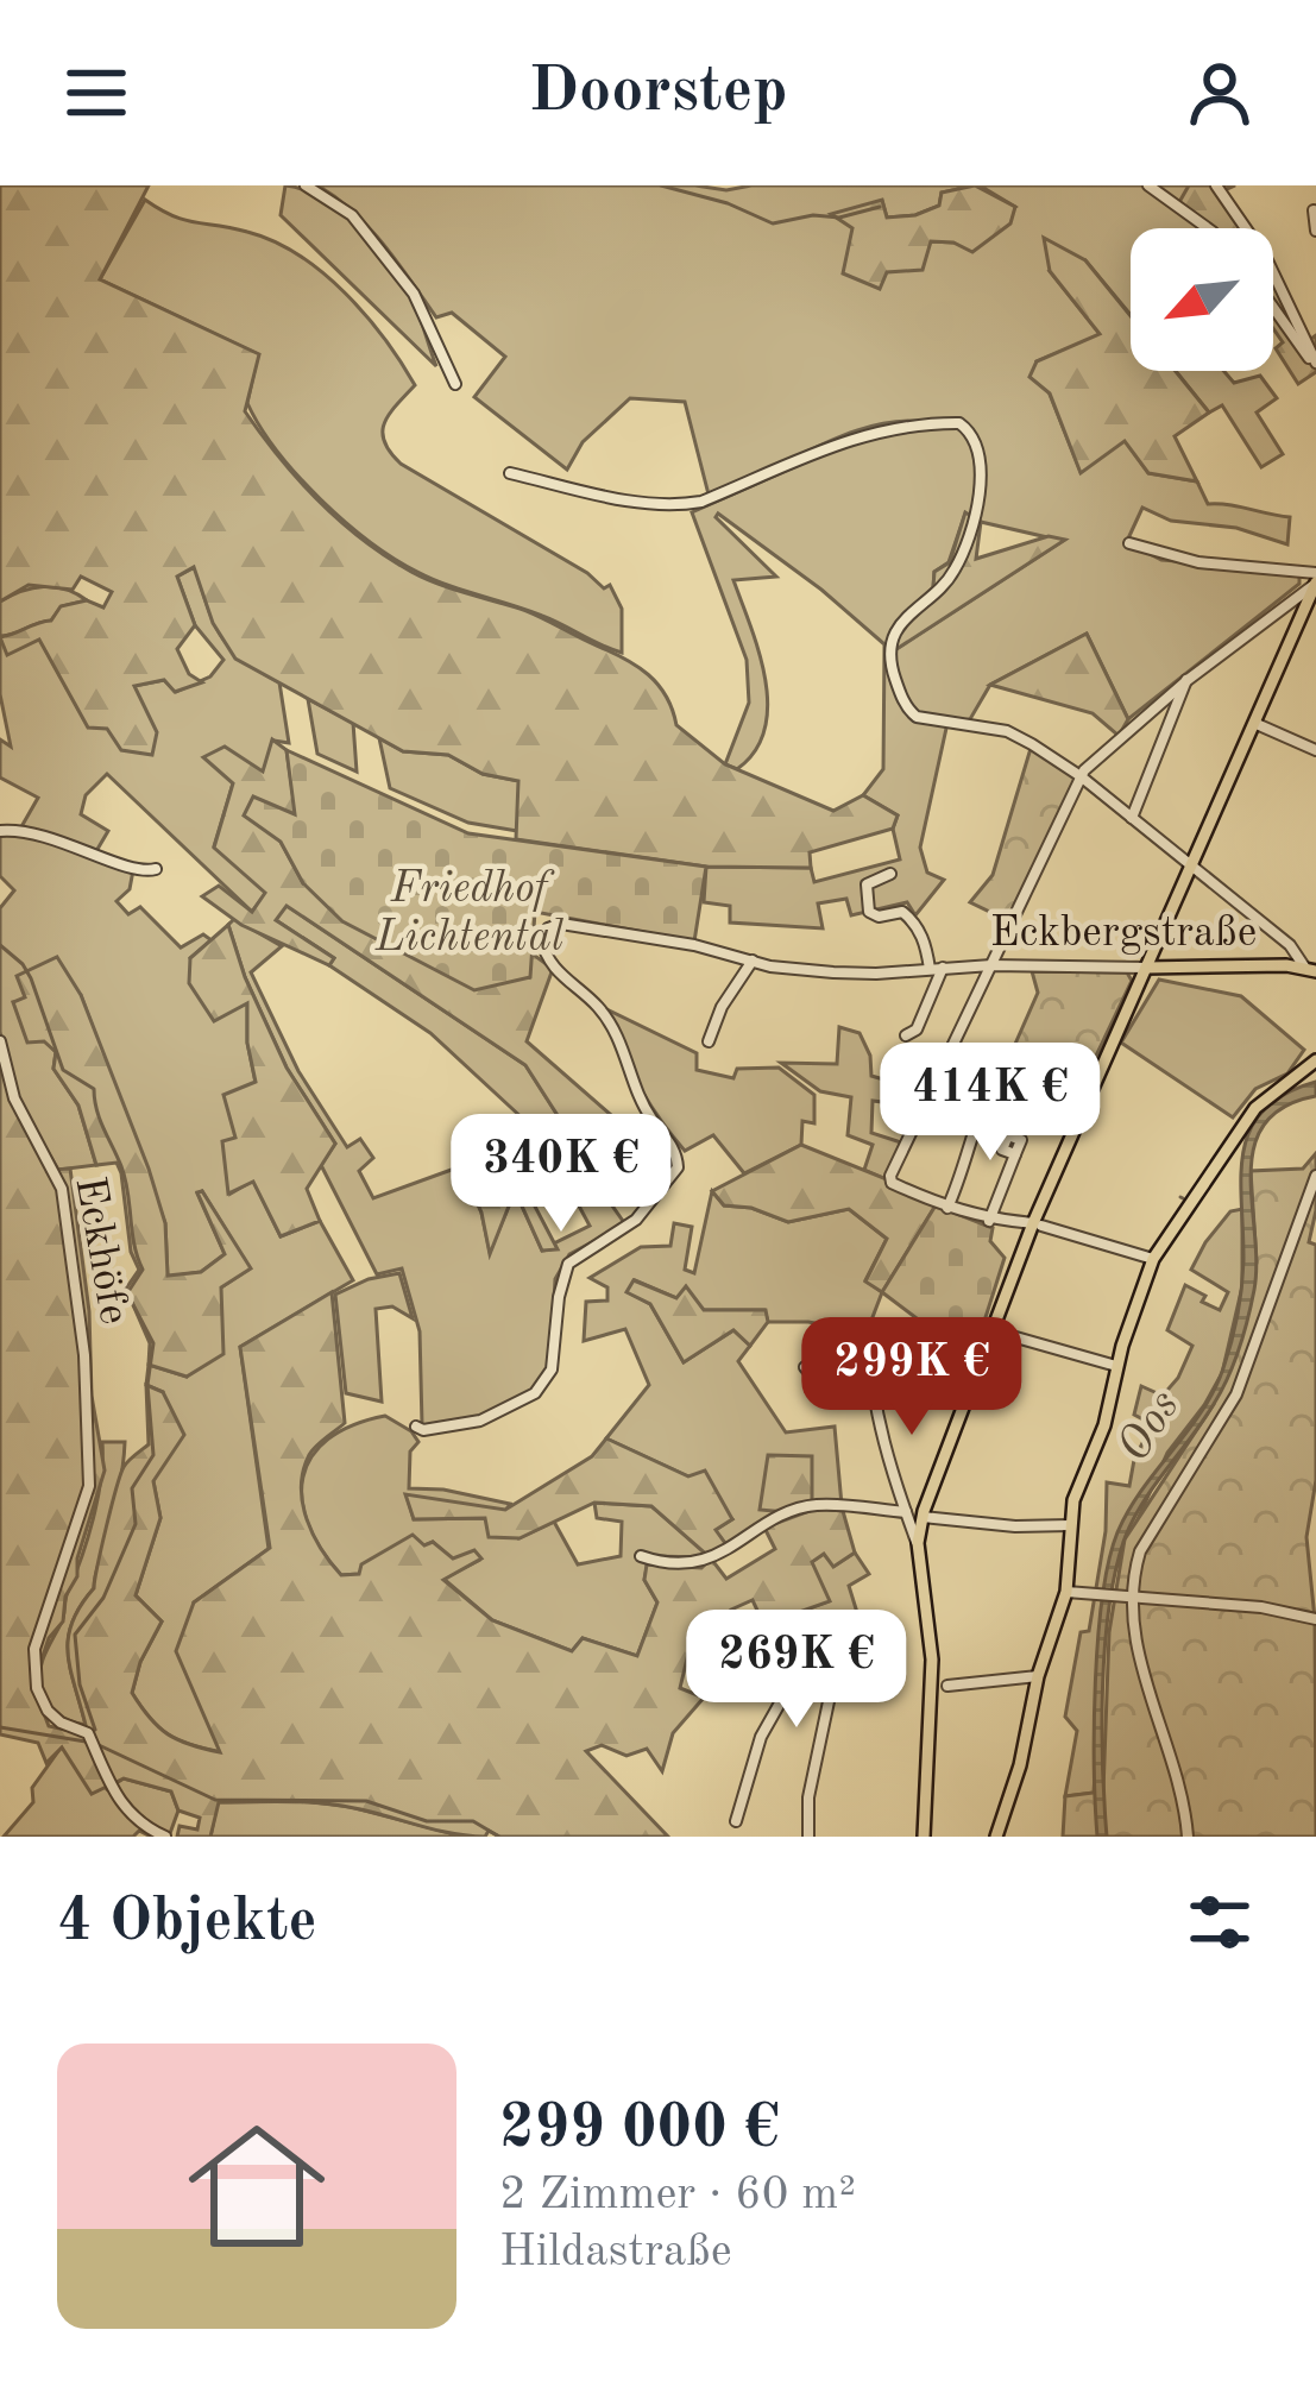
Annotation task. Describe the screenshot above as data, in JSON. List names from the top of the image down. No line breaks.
{"streets":{"main road":["Eckbergstraße"],"street":["Eckhöfe"]},"water":["Oos"],"parks":["Friedhof Lichtental"],"north":"bottom left","page":{"header":"Doorstep","price":["414K €","340K €","299K €","269K €"],"heading":"4 Objekte","list":[{"name":"299 000 €","note":"2 Zimmer · 60 m² · Hildastraße"}]}}
